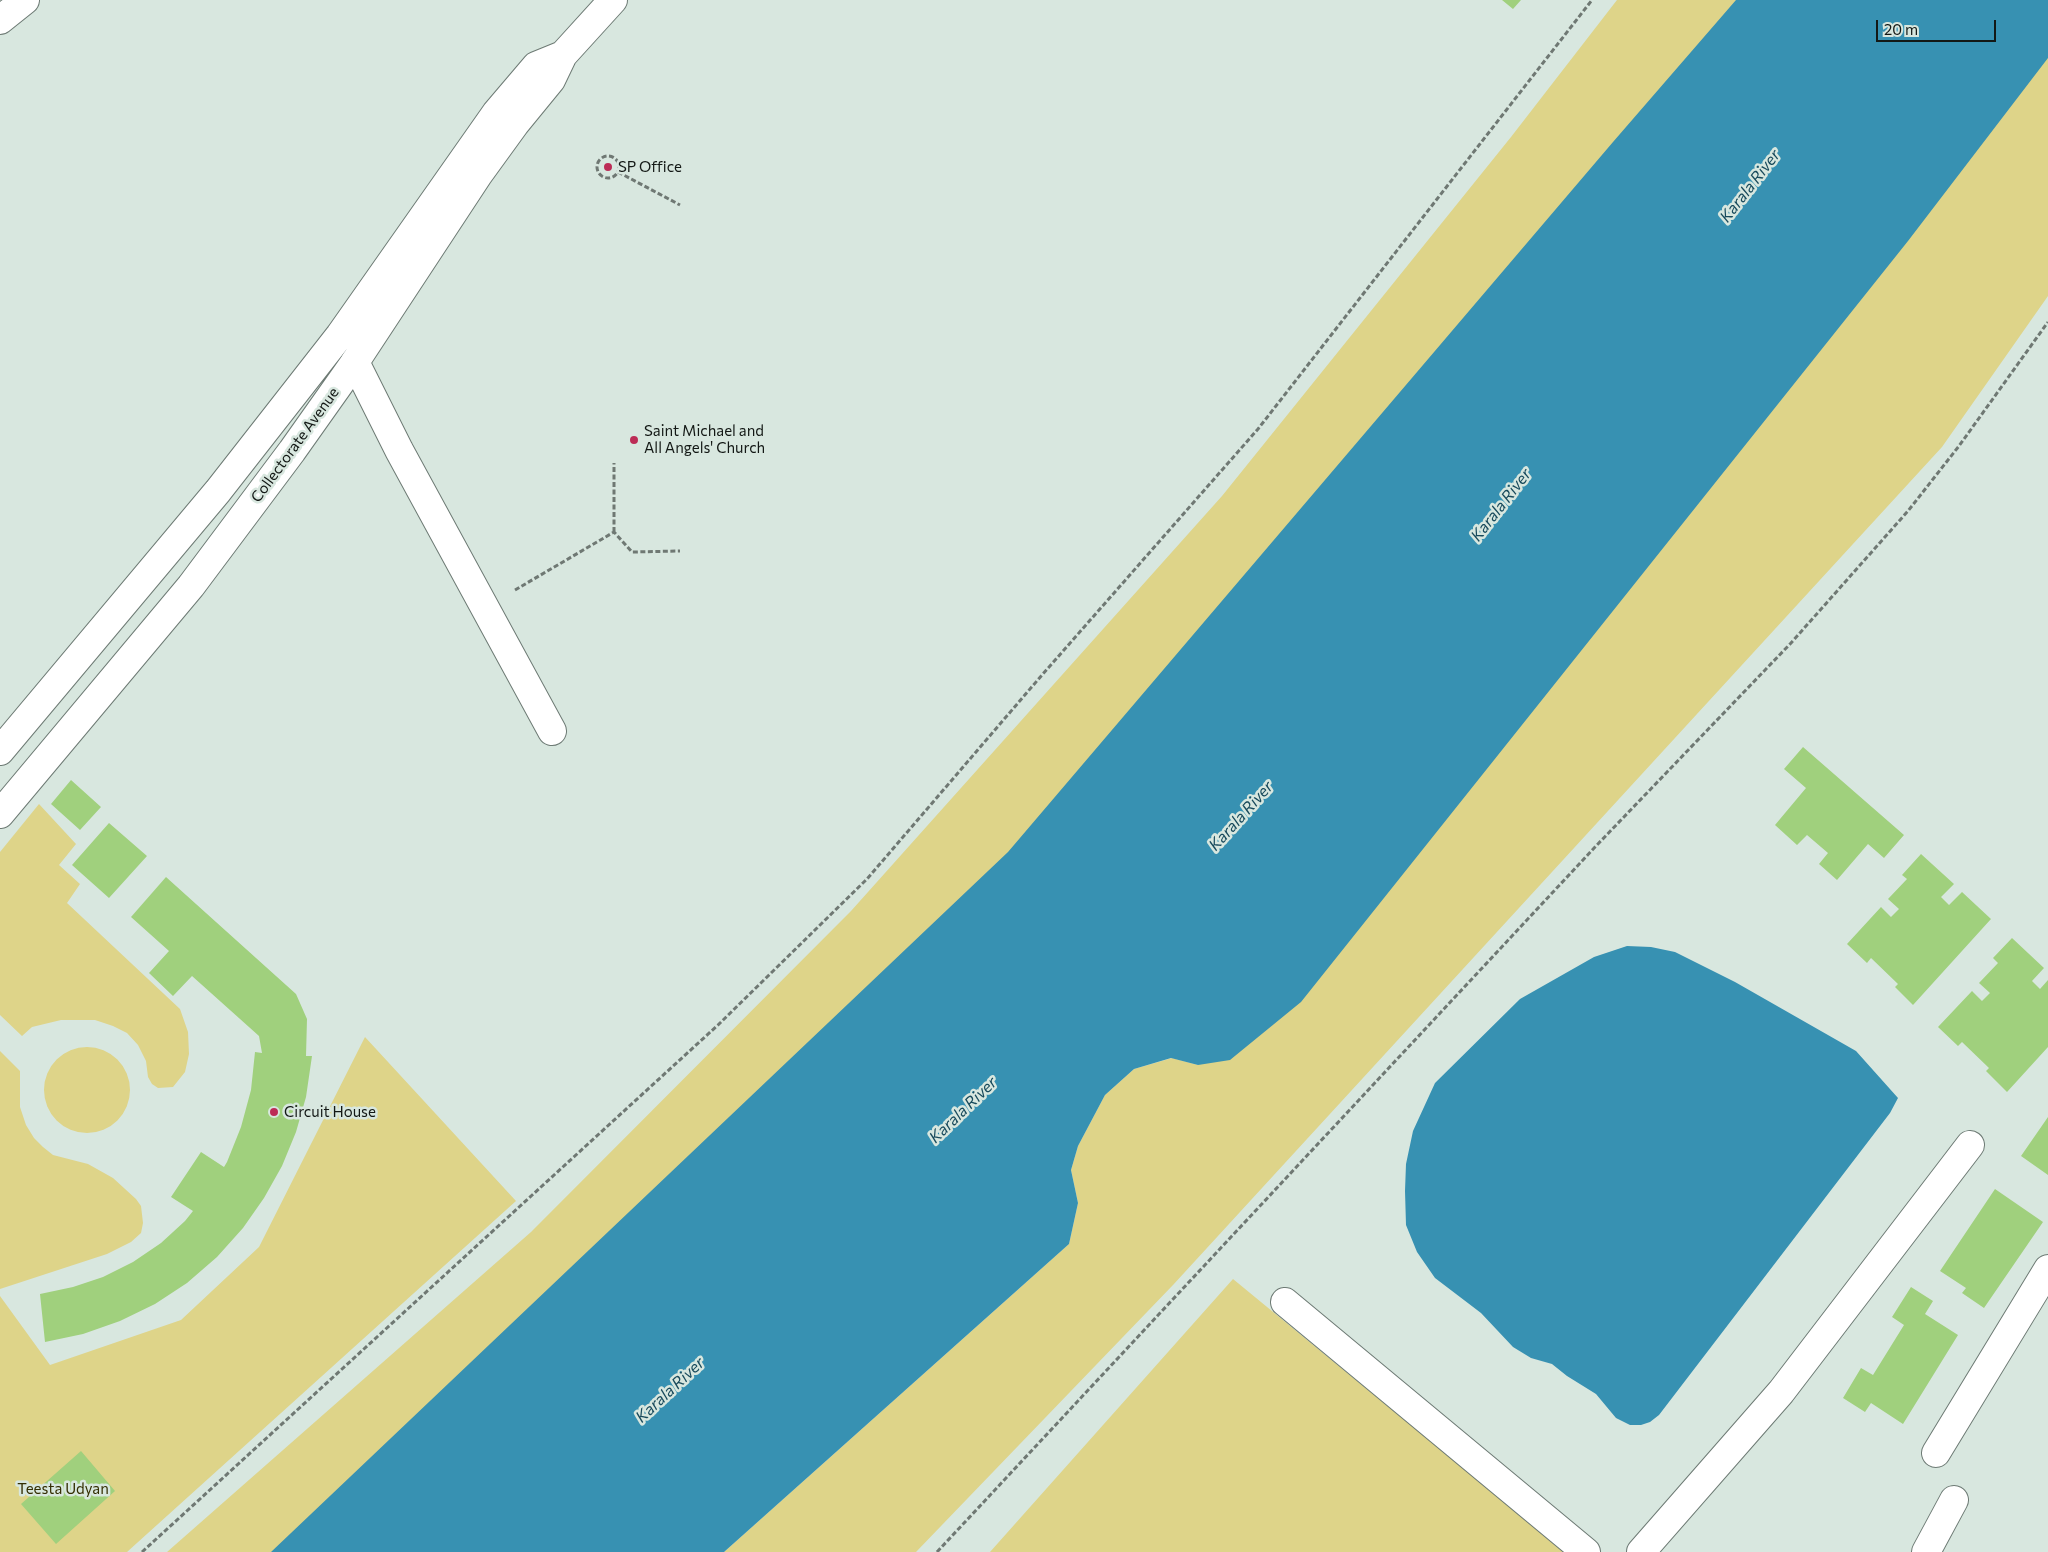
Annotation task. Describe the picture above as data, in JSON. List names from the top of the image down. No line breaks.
{"streets":{"street":["Collectorate Avenue"]},"water":["Karala River"],"parks":["Teesta Udyan"],"places":["SP Office","Saint Michael and All Angels' Church","Circuit House"],"scale_bar":"20 m"}
